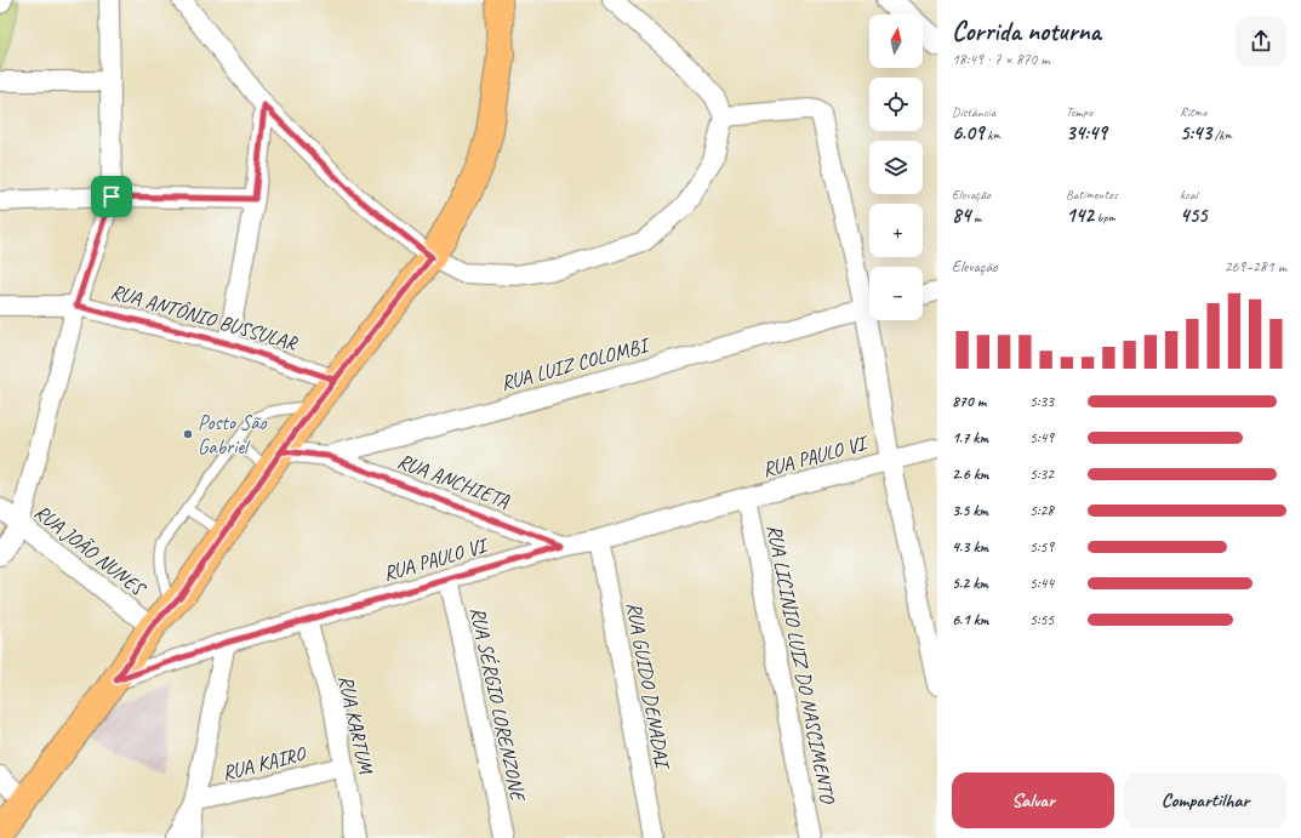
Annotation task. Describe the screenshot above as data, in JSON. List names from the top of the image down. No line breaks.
{"streets":{"street":["RUA ANTÔNIO BUSSULAR","RUA LUIZ COLOMBI","RUA PAULO VI","RUA ANCHIETA","RUA JOÃO NUNES","RUA LICINIO LUIZ DO NASCIMENTO","RUA GUIDO DENADAI","RUA SÉRGIO LORENZONE","RUA KARTUM","RUA KAIRO"]},"crossings":[["RUA LUIZ COLOMBI","RUA ANCHIETA"],["RUA PAULO VI","RUA ANCHIETA"],["RUA PAULO VI","RUA LICINIO LUIZ DO NASCIMENTO"],["RUA PAULO VI","RUA GUIDO DENADAI"],["RUA PAULO VI","RUA SÉRGIO LORENZONE"],["RUA PAULO VI","RUA KARTUM"],["RUA KARTUM","RUA KAIRO"]],"places":["Posto São Gabriel"],"north":"top","page":{"heading":["Corrida noturna","18:49 · 7 × 870 m"],"map_buttons":["+","−"],"stats":[["Distância","6.09 km"],["Tempo","34:49"],["Ritmo","5:43 /km"],["Elevação","84 m"],["Batimentos","142 bpm"],["kcal","455"]],"chart":["Elevação","269–281 m"],"list":[{"name":"870 m","note":"5:33"},{"name":"1.7 km","note":"5:49"},{"name":"2.6 km","note":"5:32"},{"name":"3.5 km","note":"5:28"},{"name":"4.3 km","note":"5:59"},{"name":"5.2 km","note":"5:44"},{"name":"6.1 km","note":"5:55"}],"buttons":["Salvar","Compartilhar"]}}
